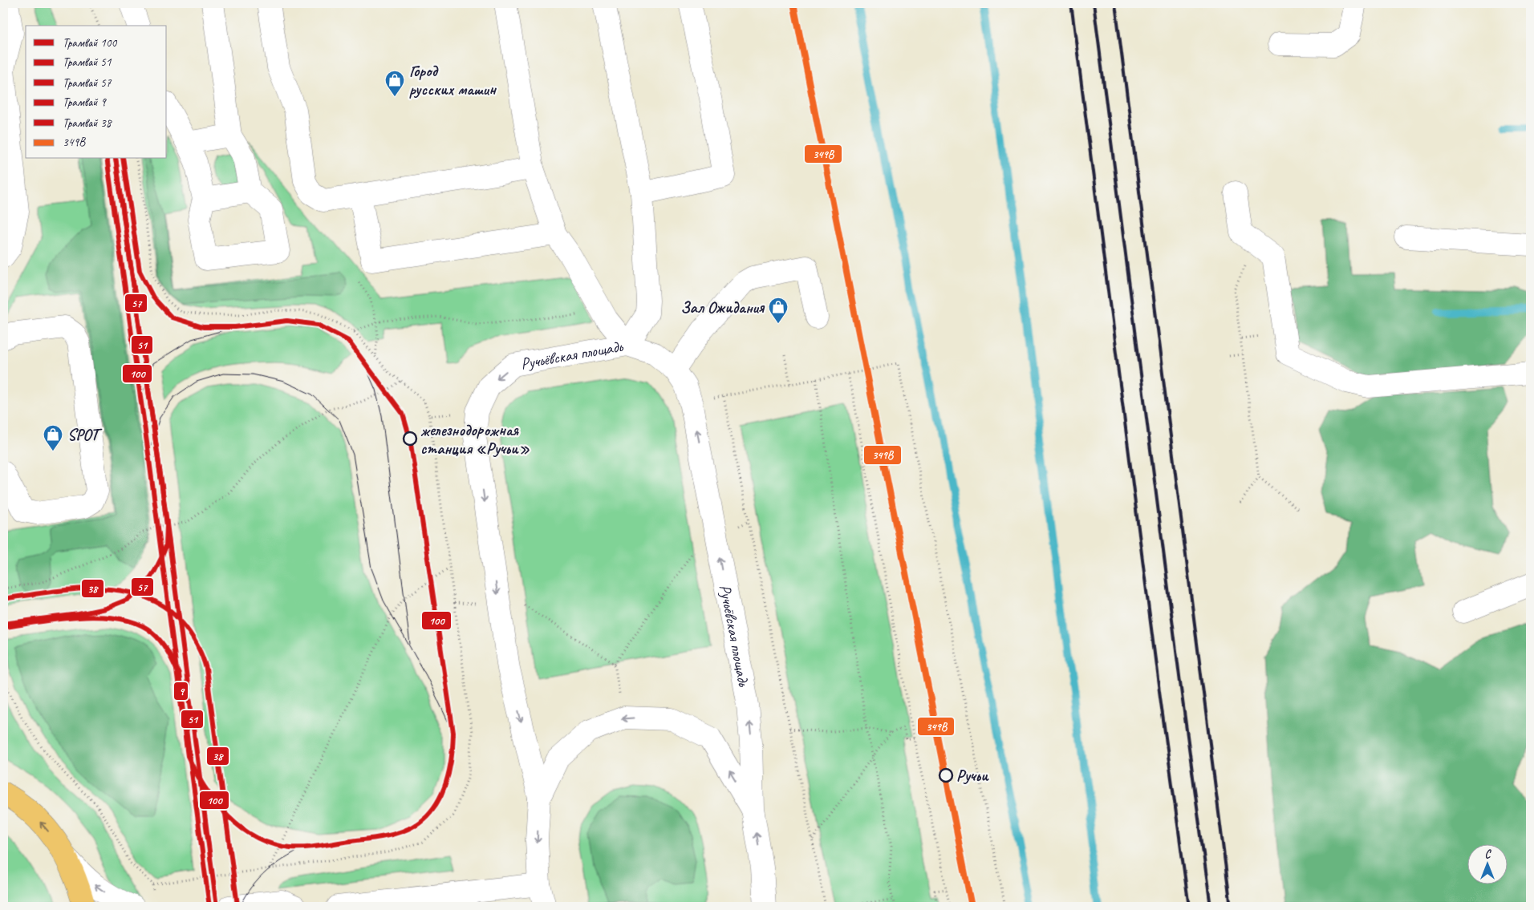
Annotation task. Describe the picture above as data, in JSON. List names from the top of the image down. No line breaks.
{"streets":{"street":["Ручьёвская площадь"]},"places":{"shop":["Город русских машин","Зал Ожидания","SPOT"],"other":["железнодорожная станция «Ручьи»","Ручьи"]},"lines":["transit line 349В","tram line 100","tram line 51","tram line 57","tram line 38","tram line 9"],"legend":["Трамвай 100","Трамвай 51","Трамвай 57","Трамвай 9","Трамвай 38","349В"],"north":"top"}
